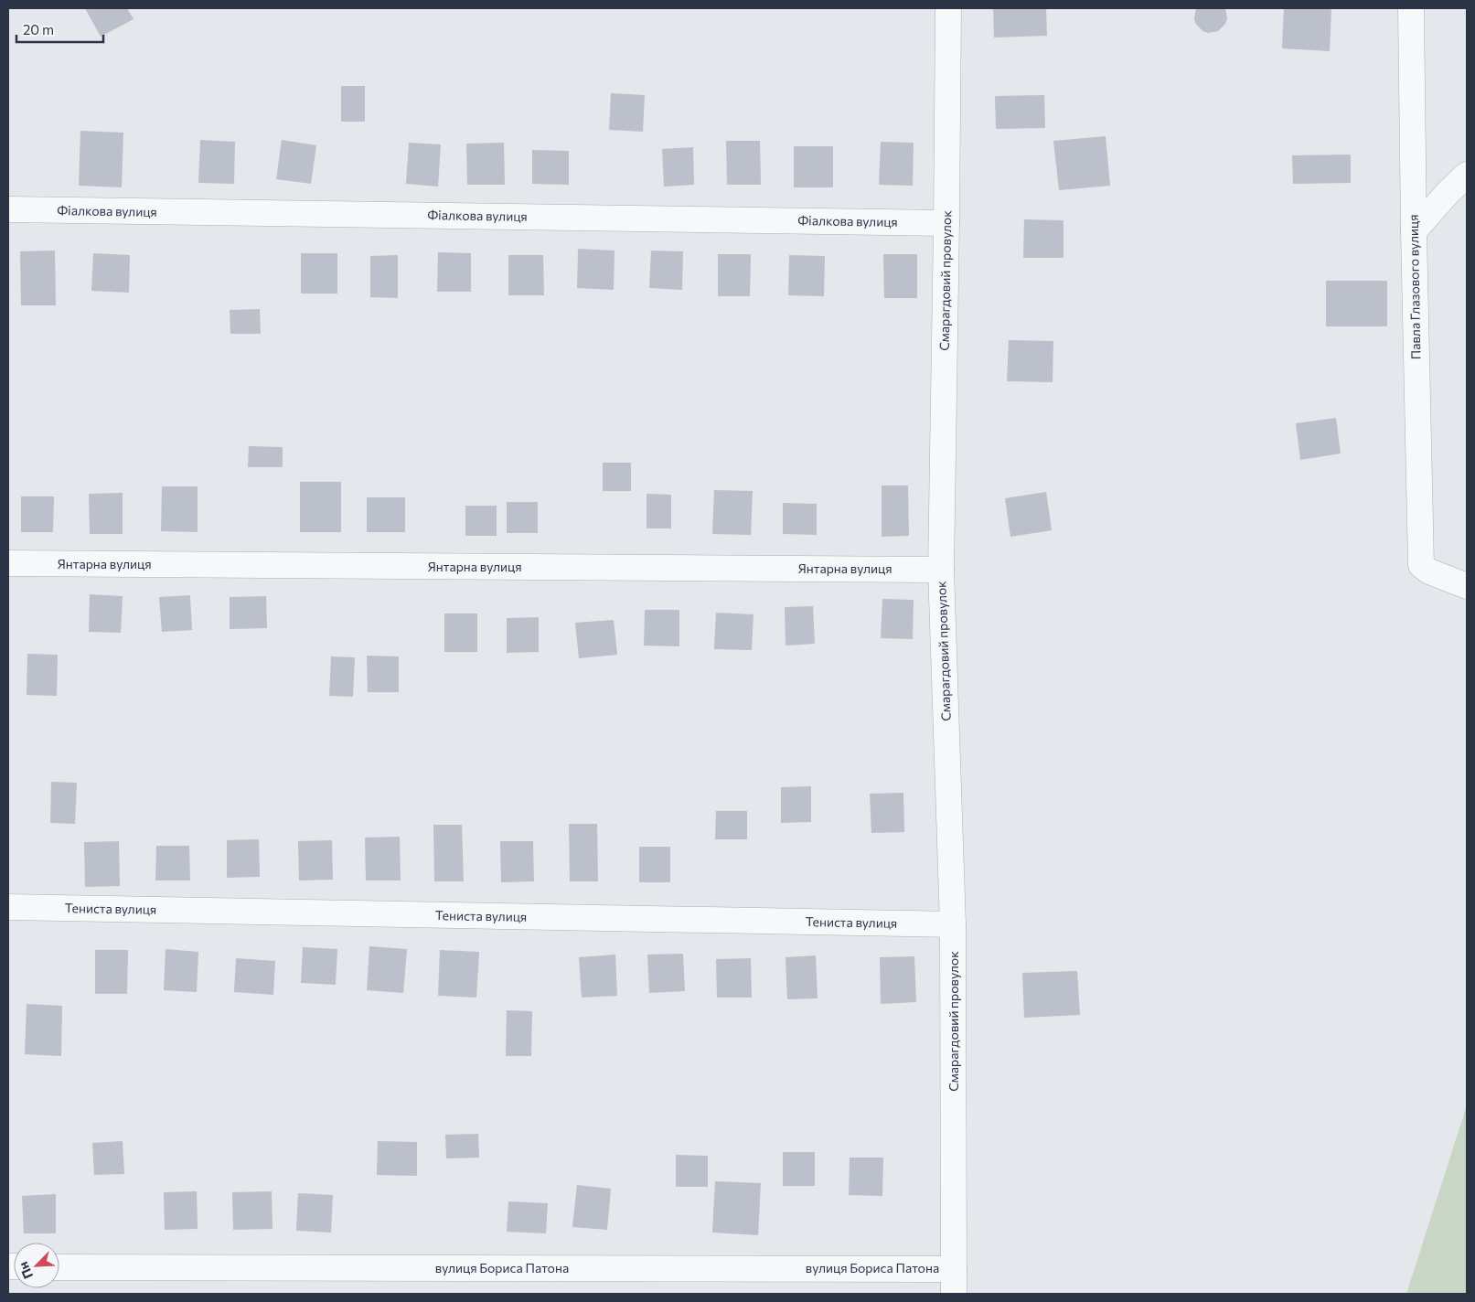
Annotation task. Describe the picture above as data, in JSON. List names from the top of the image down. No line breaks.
{"streets":{"street":["Фіалкова вулиця","Смарагдовий провулок","Павла Глазового вулиця","Янтарна вулиця","Тениста вулиця","вулиця Бориса Патона"]},"crossings":[["Фіалкова вулиця","Смарагдовий провулок"],["Смарагдовий провулок","Янтарна вулиця"],["Смарагдовий провулок","Тениста вулиця"],["Смарагдовий провулок","вулиця Бориса Патона"]],"scale_bar":"20 m","north":"bottom left"}
